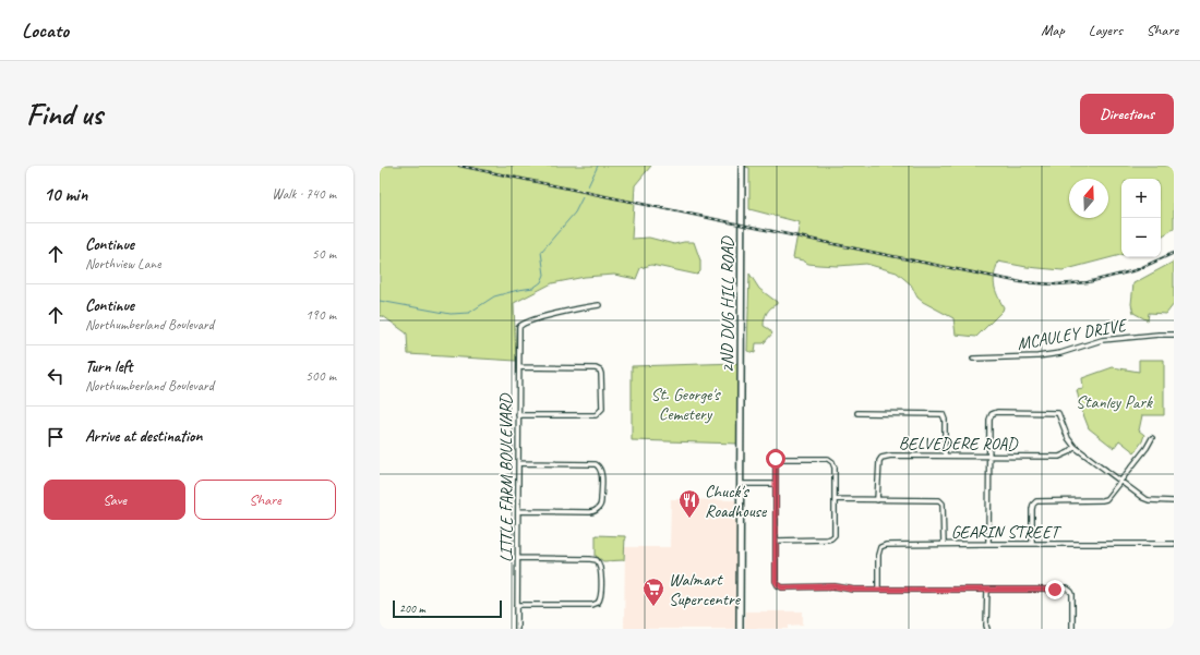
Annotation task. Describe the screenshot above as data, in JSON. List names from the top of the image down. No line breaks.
{"streets":{"street":["2ND DUG HILL ROAD","MCAULEY DRIVE","BELVEDERE ROAD","LITTLE FARM BOULEVARD","GEARIN STREET"]},"parks":["St. George's Cemetery","Stanley Park"],"places":{"restaurant":["Chuck's Roadhouse"],"supermarket":["Walmart Supercentre"]},"scale_bar":"200 m","north":"top","page":{"header":"Locato","nav":["Map","Layers","Share"],"buttons":["Directions",["Save","Share"]],"title":"Find us","heading":["10 min","Walk · 740 m"],"map_buttons":["+","−"],"list":[["Continue","Northview Lane","50 m"],["Continue","Northumberland Boulevard","190 m"],["Turn left","Northumberland Boulevard","500 m"],"Arrive at destination"],"scale":"200 m"}}
